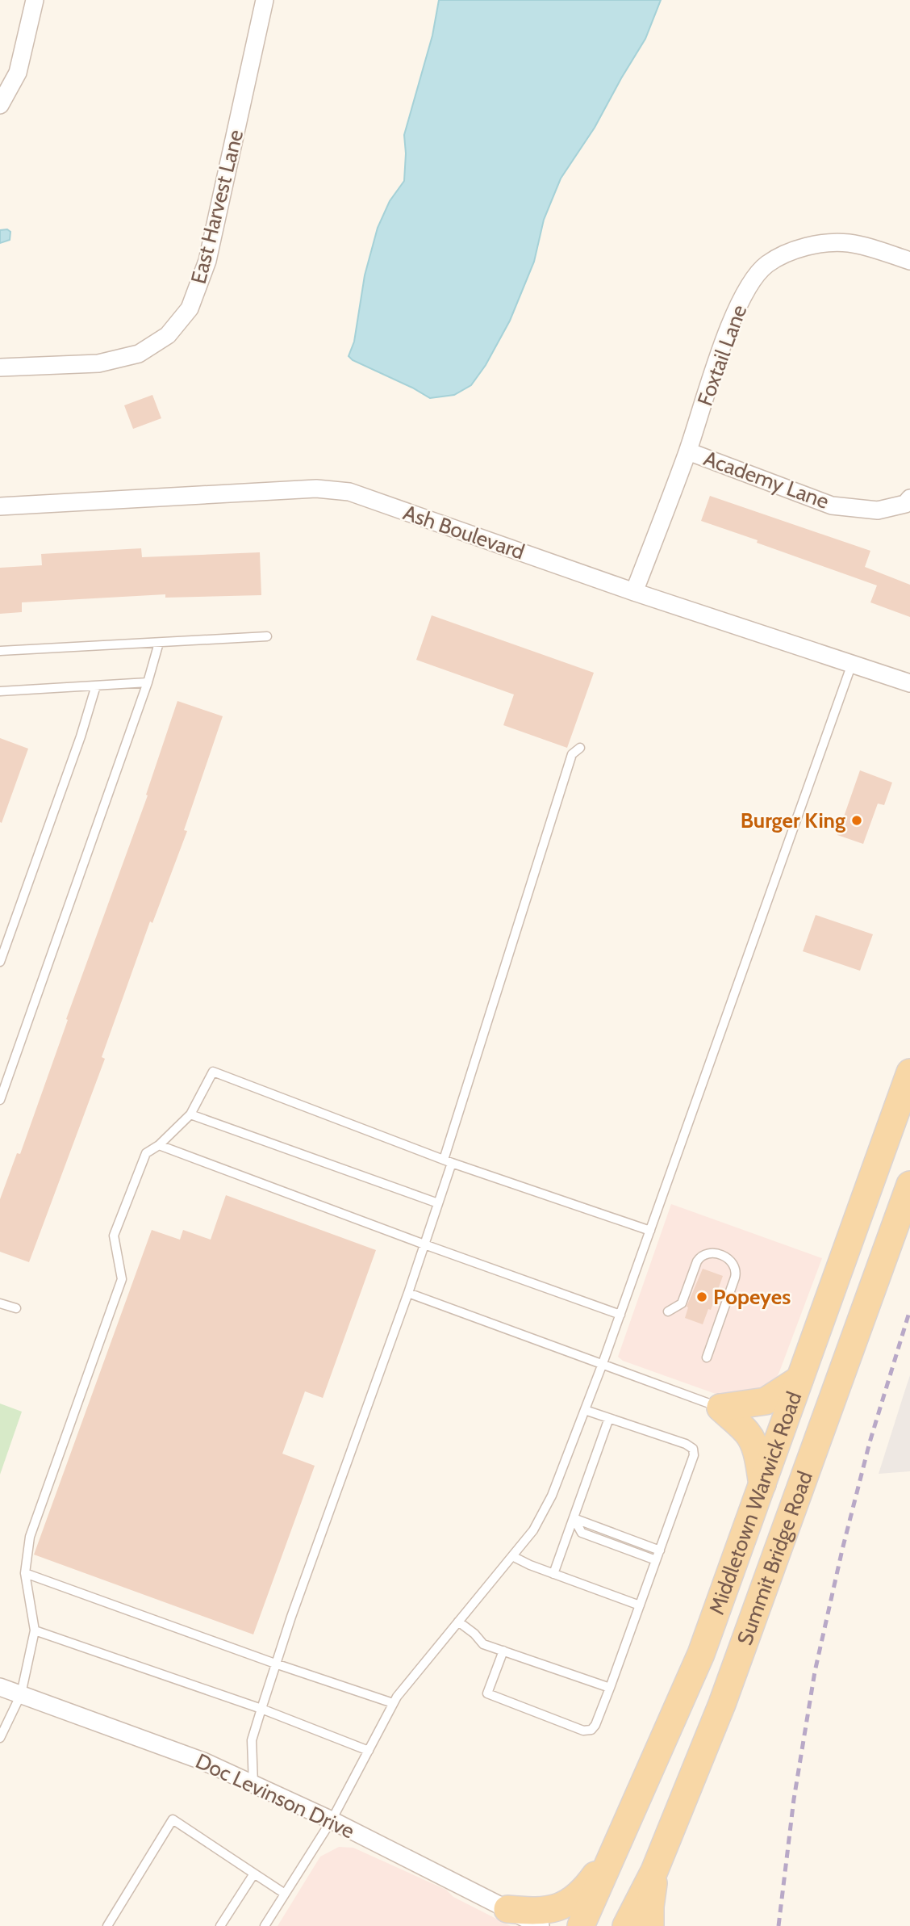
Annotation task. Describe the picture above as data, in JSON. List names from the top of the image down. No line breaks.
{"streets":{"main road":["Middletown Warwick Road","Summit Bridge Road"],"street":["East Harvest Lane","Foxtail Lane","Academy Lane","Ash Boulevard","Doc Levinson Drive"]},"crossings":[["Foxtail Lane","Academy Lane"],["Foxtail Lane","Ash Boulevard"]],"places":["Burger King","Popeyes"]}
